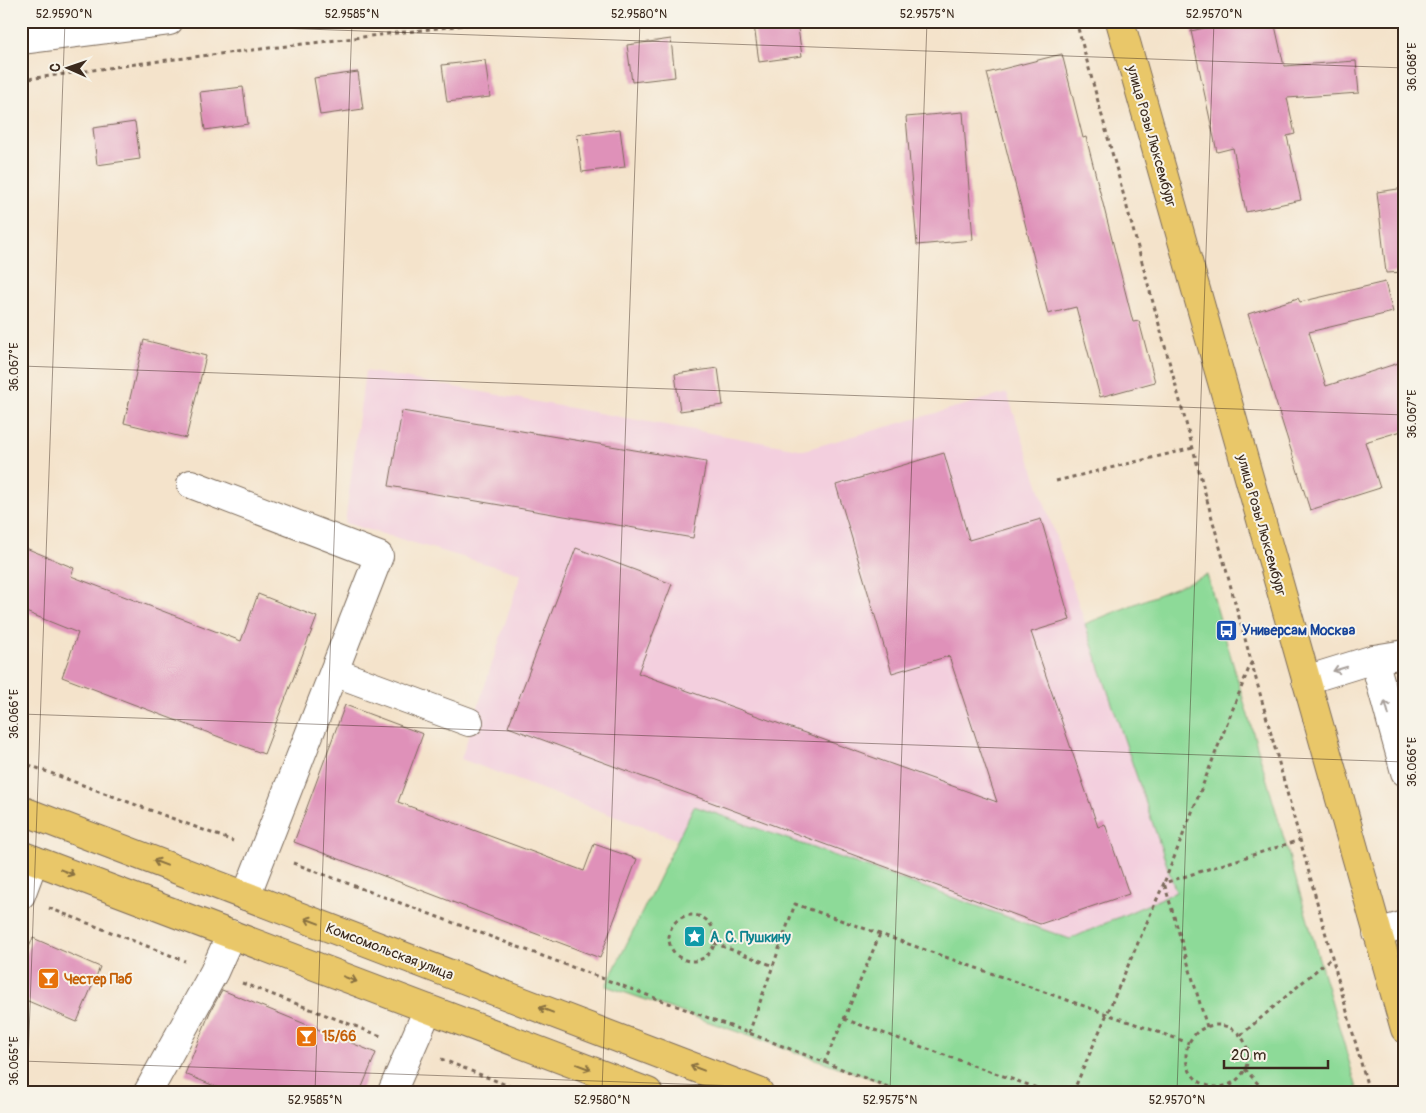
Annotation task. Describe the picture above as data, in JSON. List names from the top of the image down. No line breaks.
{"streets":{"main road":["улица Розы Люксембург","Комсомольская улица"]},"places":{"bus stop":["Универсам Москва"],"place":["А. С. Пушкину"],"bar":["Честер Паб","15/66"]},"scale_bar":"20 m","north":"left","coordinates":["52.9590°N","52.9585°N","52.9580°N","52.9575°N","52.9570°N","36.068°E","36.067°E","36.066°E","36.065°E"]}
